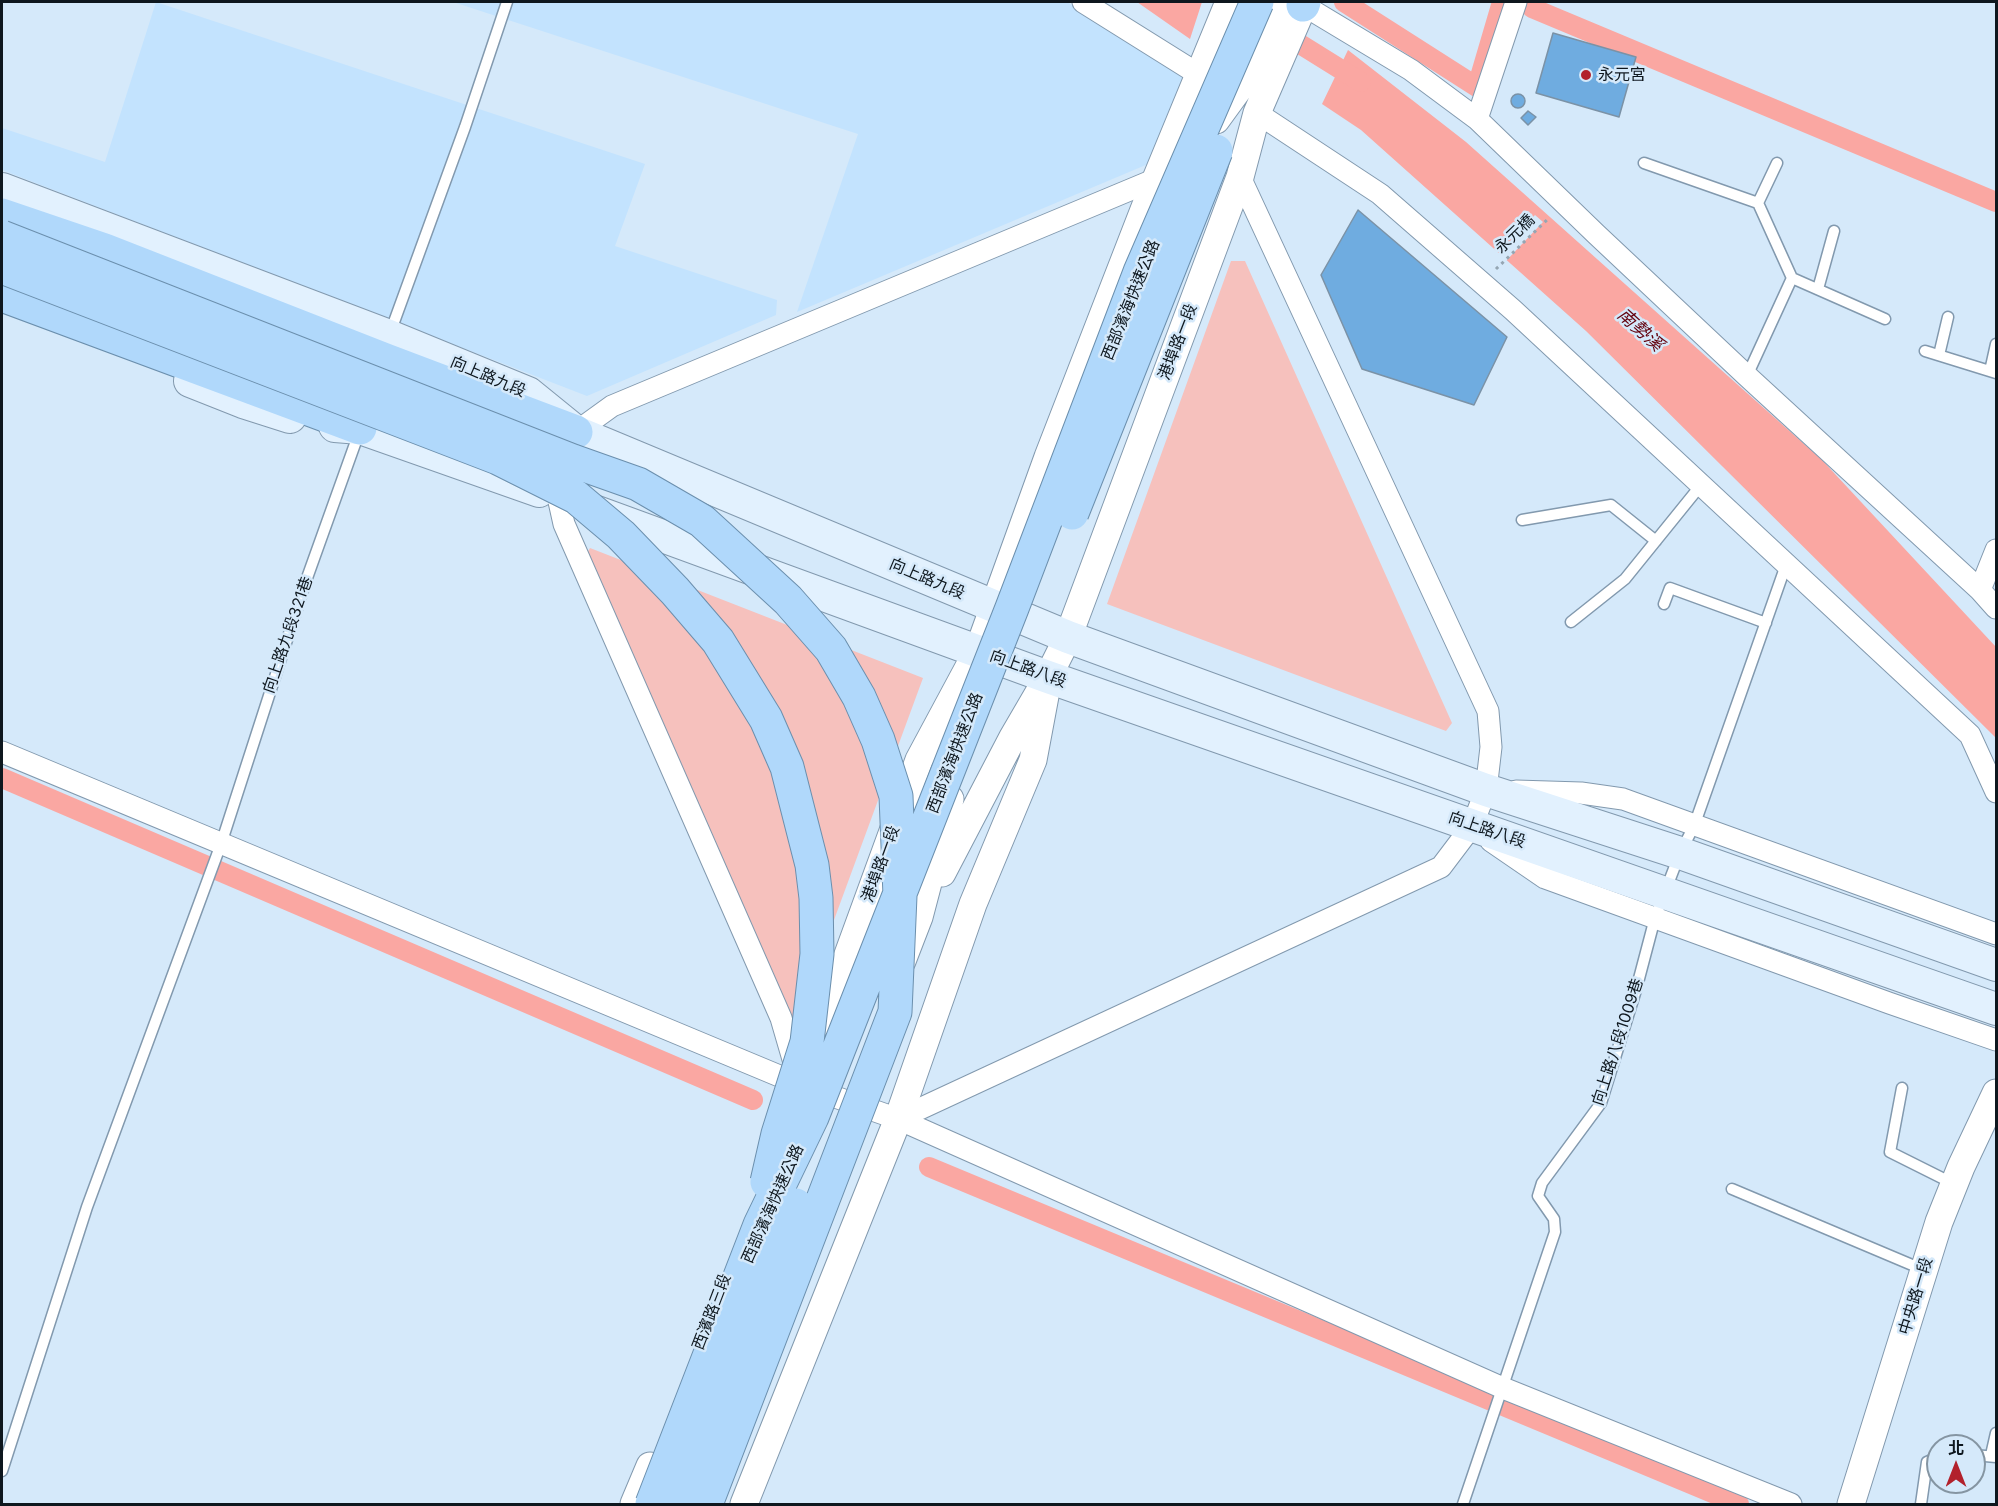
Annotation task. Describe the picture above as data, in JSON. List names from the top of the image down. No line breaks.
{"streets":{"highway":["西部濱海快速公路"],"main road":["向上路九段","向上路八段"],"street":["港埠路一段","中央路一段","西濱路三段"],"lane":["向上路九段321巷","向上路八段1009巷"],"path":["永元橋"]},"crossings":[["西部濱海快速公路","港埠路一段"],["港埠路一段","向上路九段"],["港埠路一段","向上路八段"],["港埠路一段","西濱路三段"],["向上路八段","向上路八段1009巷"]],"water":["南勢溪"],"places":["永元宮"],"north":"top"}
